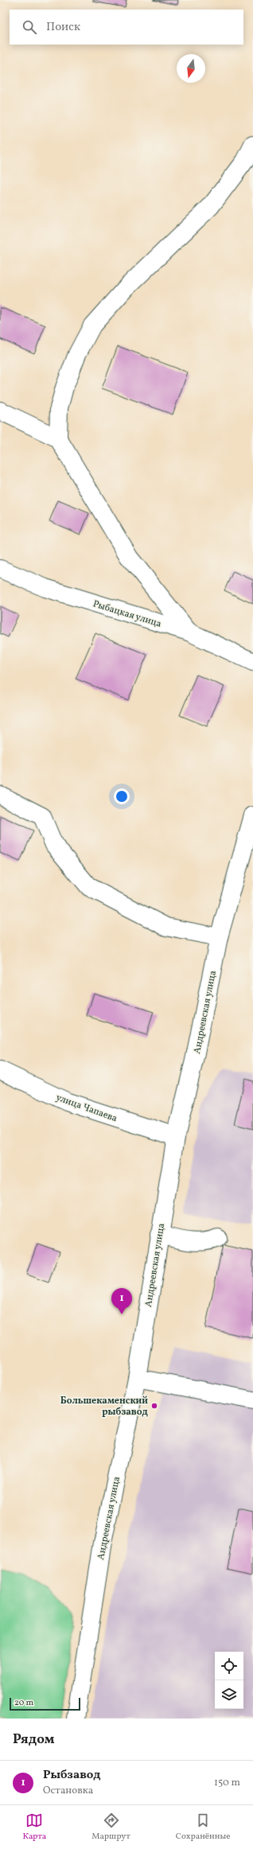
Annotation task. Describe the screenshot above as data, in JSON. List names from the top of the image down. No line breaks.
{"streets":{"street":["Рыбацкая улица","Андреевская улица","улица Чапаева"]},"crossings":[["Андреевская улица","улица Чапаева"]],"places":["Большекаменский рыбзавод"],"scale_bar":"20 m","north":"bottom","page":{"search":"Поиск","pins":"1","scale":"20 m","heading":"Рядом","list":[{"mark":"1","name":"Рыбзавод","note":"Остановка","value":"150 m"}],"nav":["Карта","Маршрут","Сохранённые"]}}
